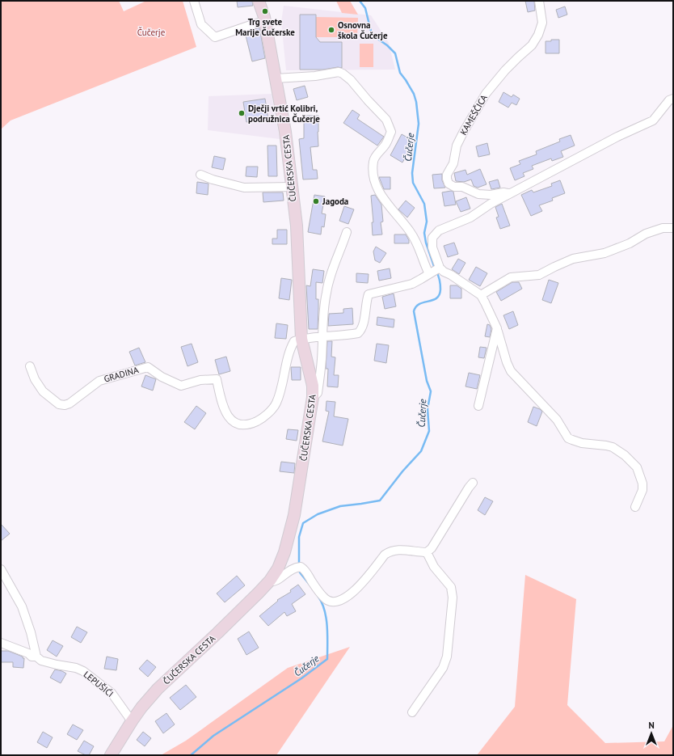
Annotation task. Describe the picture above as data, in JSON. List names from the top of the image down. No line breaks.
{"streets":{"street":["KAMEŠČICA","ČUČERSKA CESTA","GRADINA","LEPUŠIĆI"]},"crossings":[["ČUČERSKA CESTA","GRADINA"],["ČUČERSKA CESTA","LEPUŠIĆI"]],"water":["Čučerje"],"parks":["Čučerje"],"places":["Trg svete Marije Čučerske","Osnovna škola Čučerje","Dječji vrtić Kolibri, podružnica Čučerje","Jagoda"],"north":"top"}
